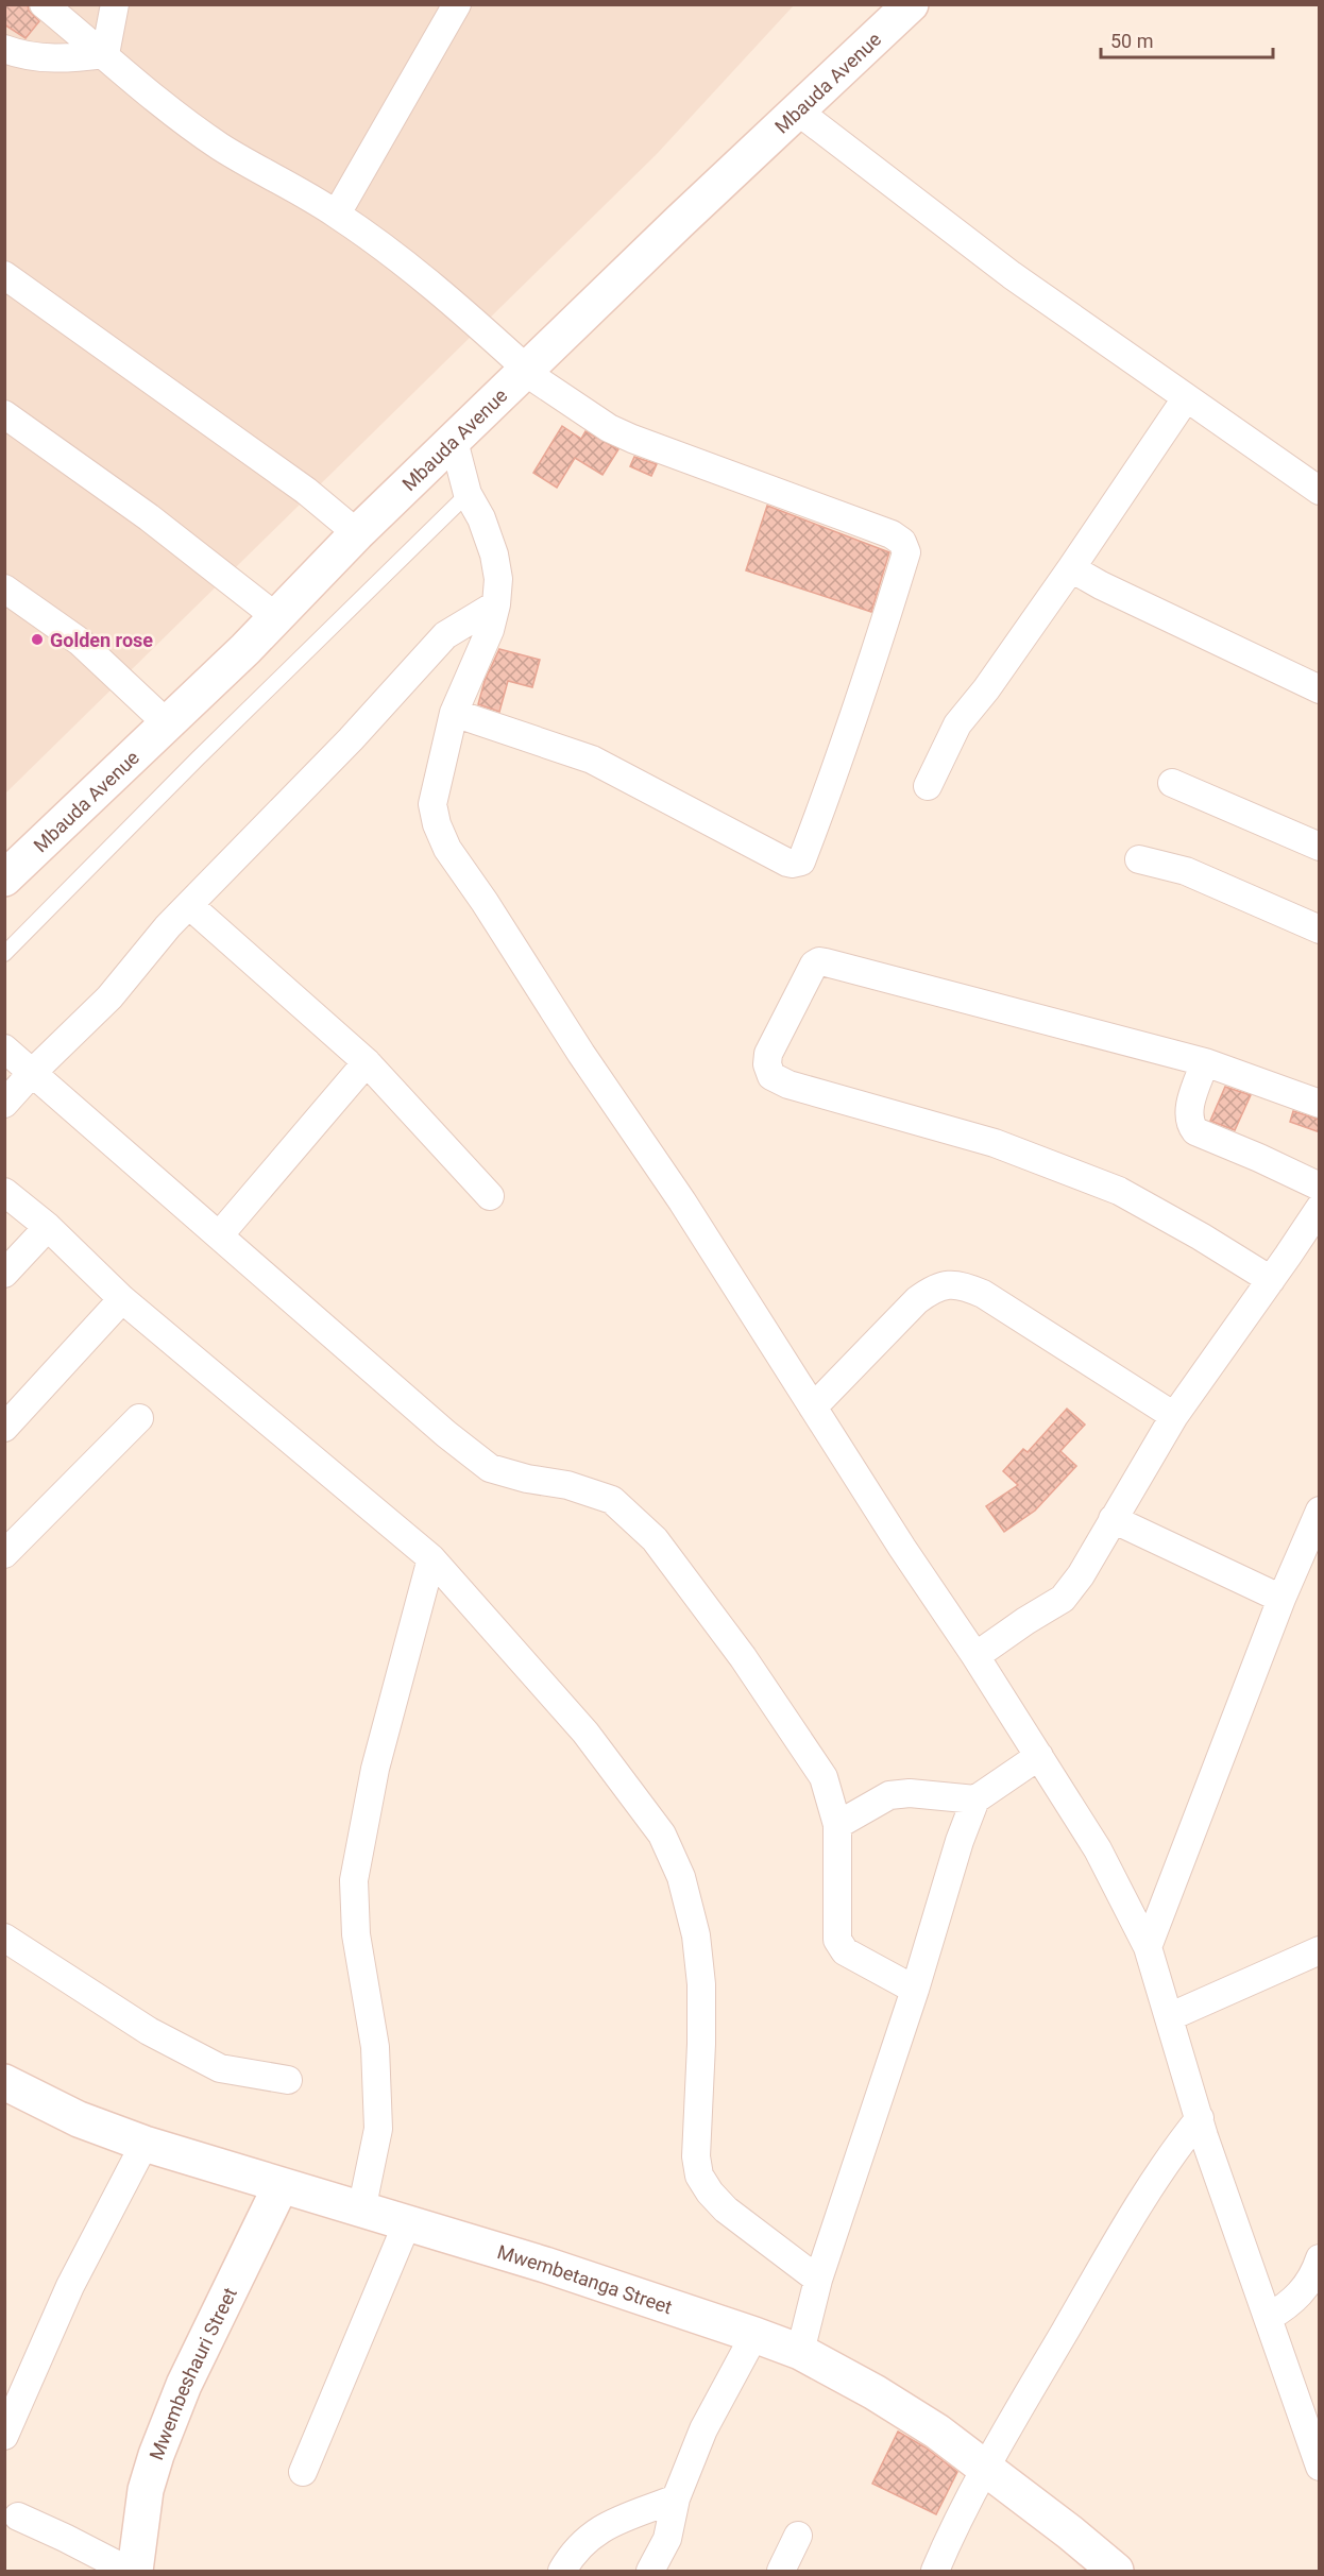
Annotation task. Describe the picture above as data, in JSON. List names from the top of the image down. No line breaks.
{"streets":{"street":["Mbauda Avenue","Mwembetanga Street","Mwembeshauri Street"]},"crossings":[["Mwembetanga Street","Mwembeshauri Street"]],"places":["Golden rose"],"scale_bar":"50 m"}
